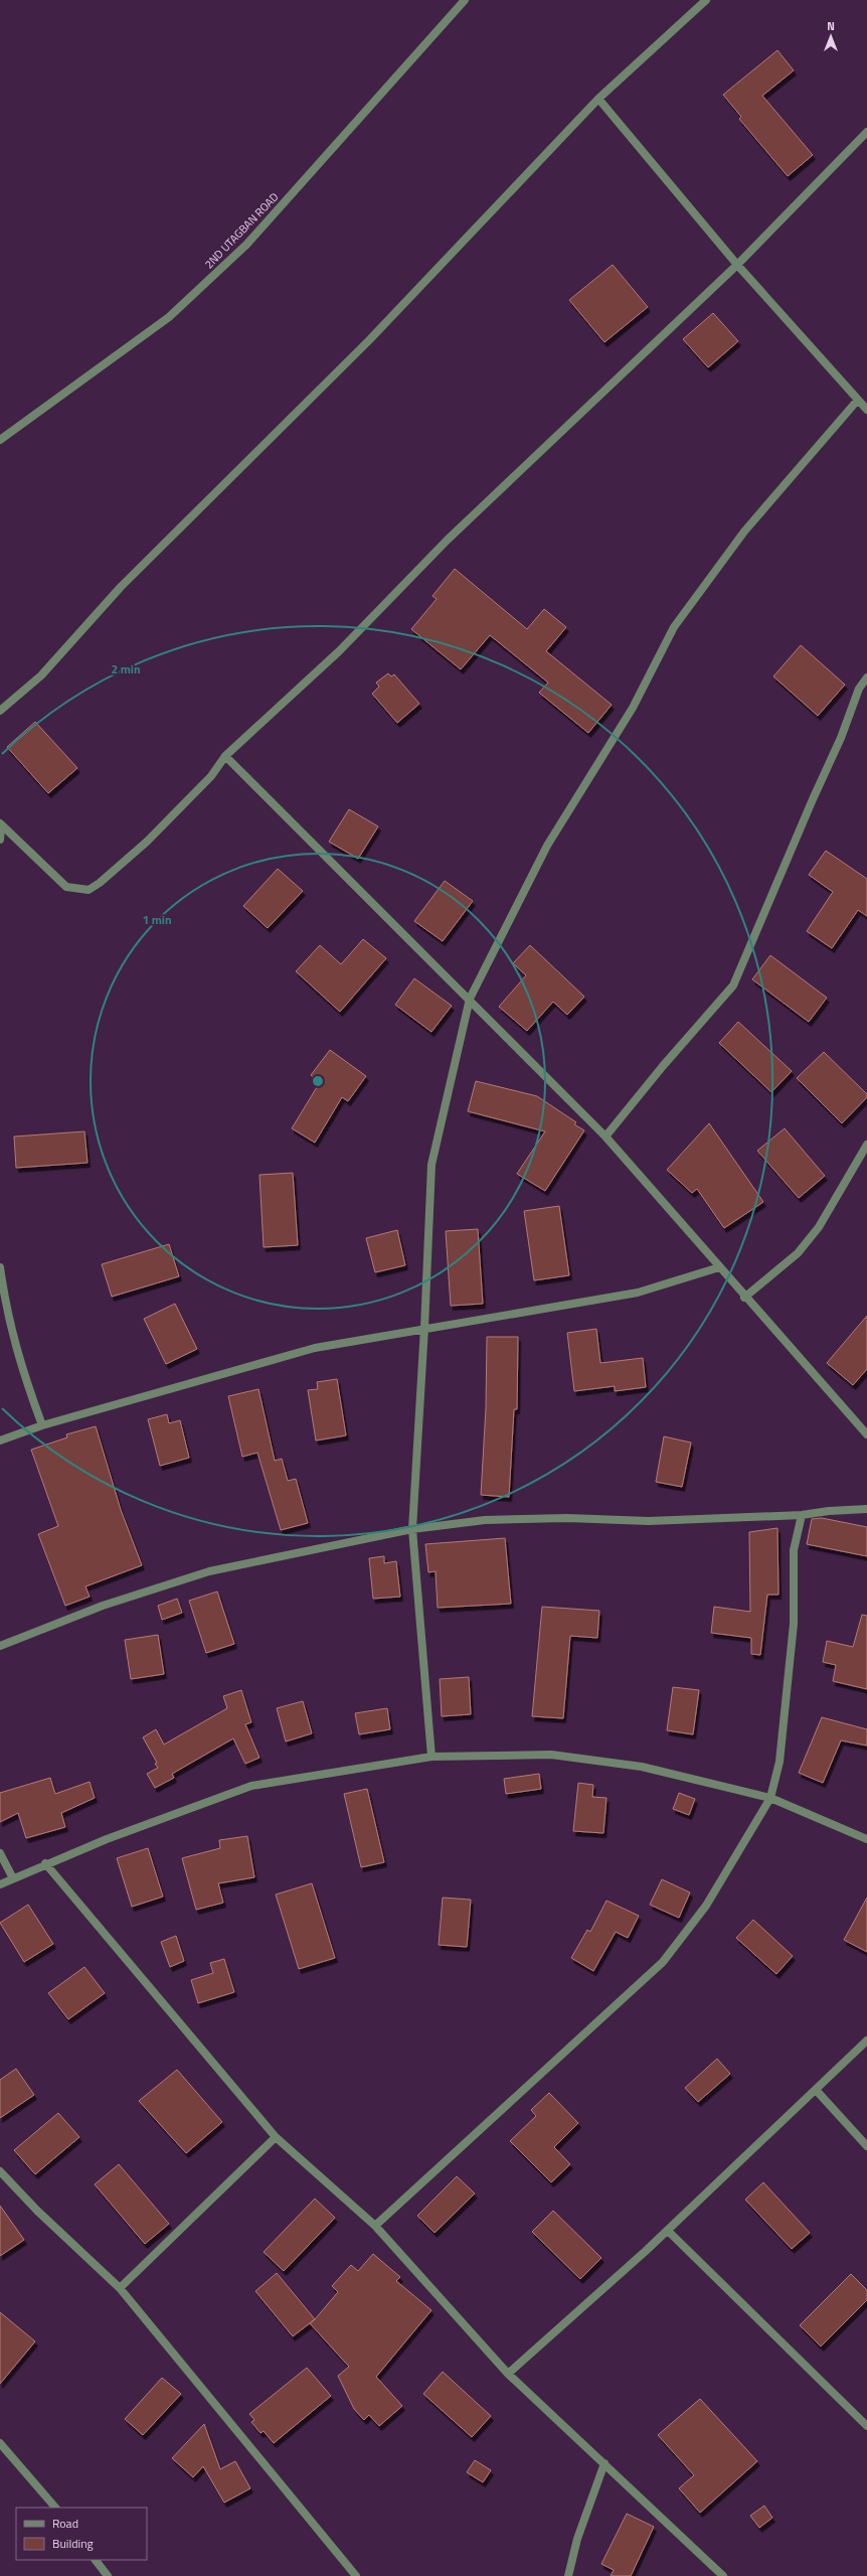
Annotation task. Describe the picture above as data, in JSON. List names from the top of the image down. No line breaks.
{"streets":{"street":["2ND UTAGBAN ROAD"]},"legend":["Road","Building"],"north":"top","rings":["2 min","1 min"]}
